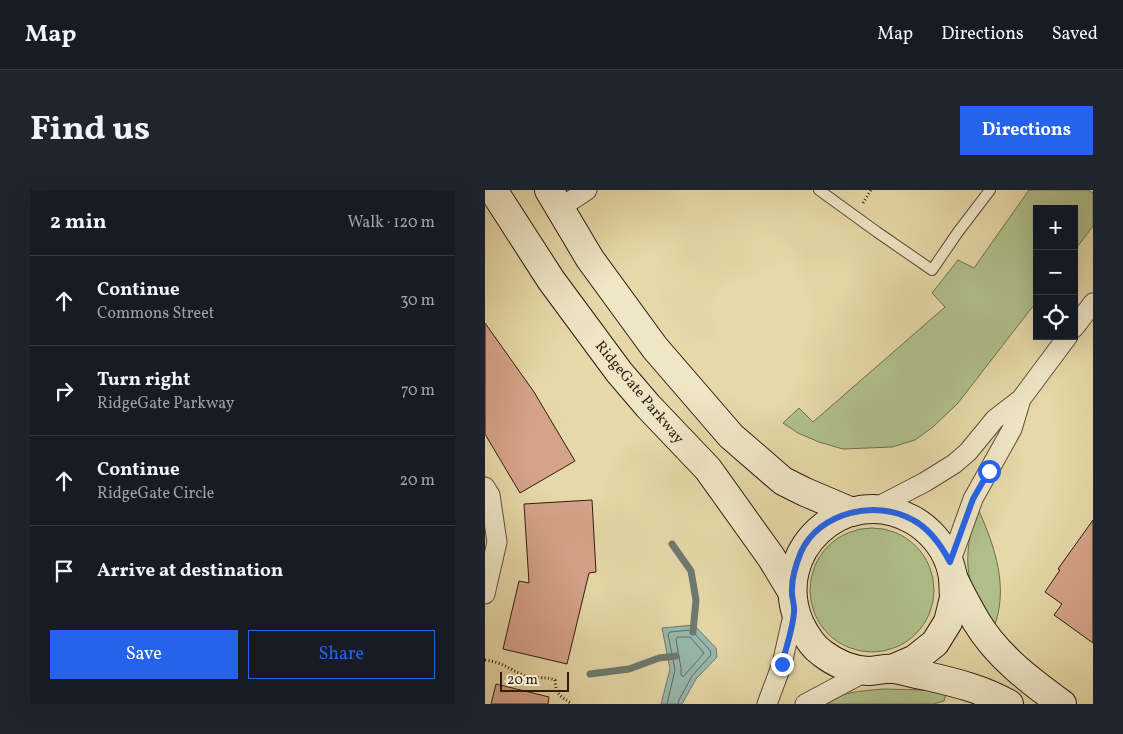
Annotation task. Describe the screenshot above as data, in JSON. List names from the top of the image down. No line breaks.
{"streets":{"main road":["RidgeGate Parkway"]},"scale_bar":"20 m","page":{"header":"Map","nav":["Map","Directions","Saved"],"title":"Find us","buttons":["Directions",["Save","Share"]],"heading":["2 min","Walk · 120 m"],"map_buttons":["+","−"],"list":[["Continue","Commons Street","30 m"],["Turn right","RidgeGate Parkway","70 m"],["Continue","RidgeGate Circle","20 m"],"Arrive at destination"],"scale":"20 m"}}
